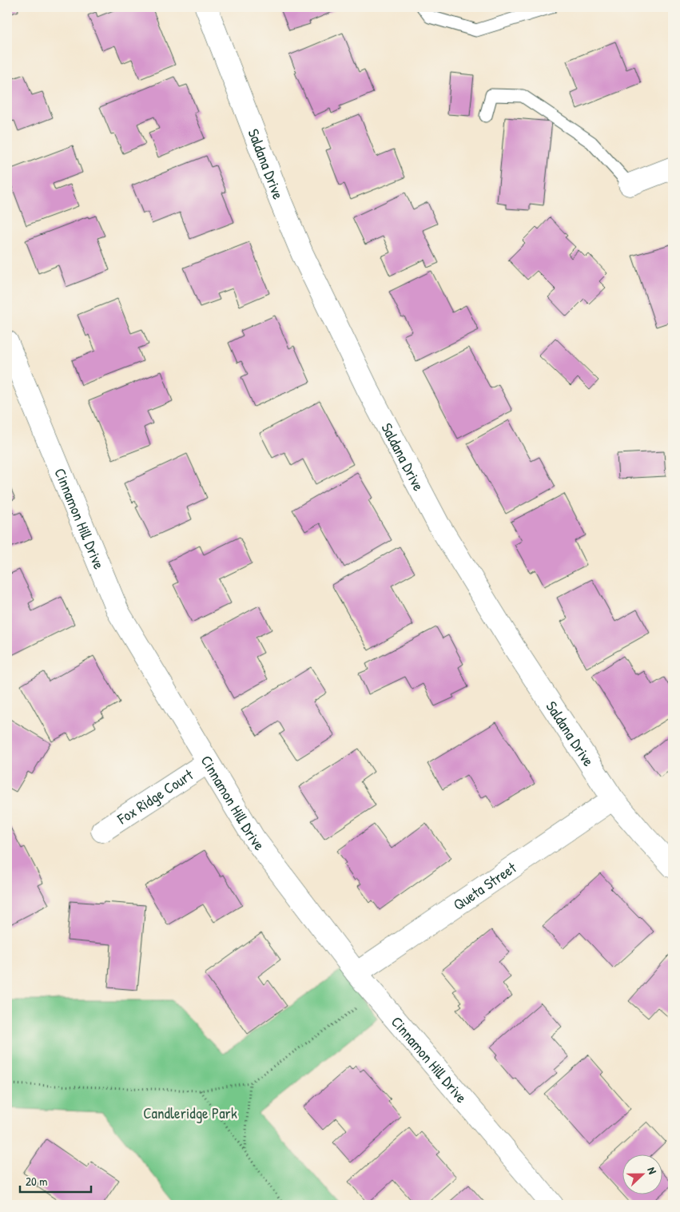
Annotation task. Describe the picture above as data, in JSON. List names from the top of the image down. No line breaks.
{"streets":{"street":["Saldana Drive","Cinnamon Hill Drive","Fox Ridge Court","Queta Street"]},"crossings":[["Saldana Drive","Queta Street"],["Cinnamon Hill Drive","Fox Ridge Court"],["Cinnamon Hill Drive","Queta Street"]],"parks":["Candleridge Park"],"scale_bar":"20 m","north":"right"}
